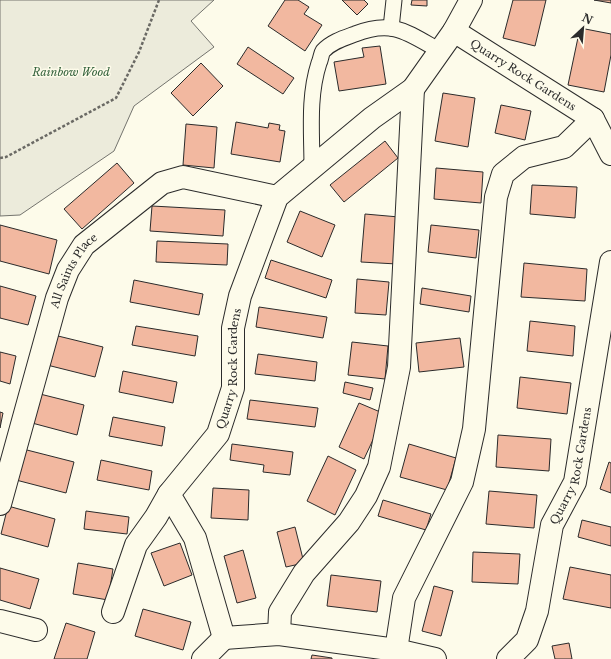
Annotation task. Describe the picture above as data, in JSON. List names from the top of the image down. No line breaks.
{"streets":{"street":["Quarry Rock Gardens","All Saints Place"]},"crossings":[["Quarry Rock Gardens","All Saints Place"]],"parks":["Rainbow Wood"],"north":"top right"}
